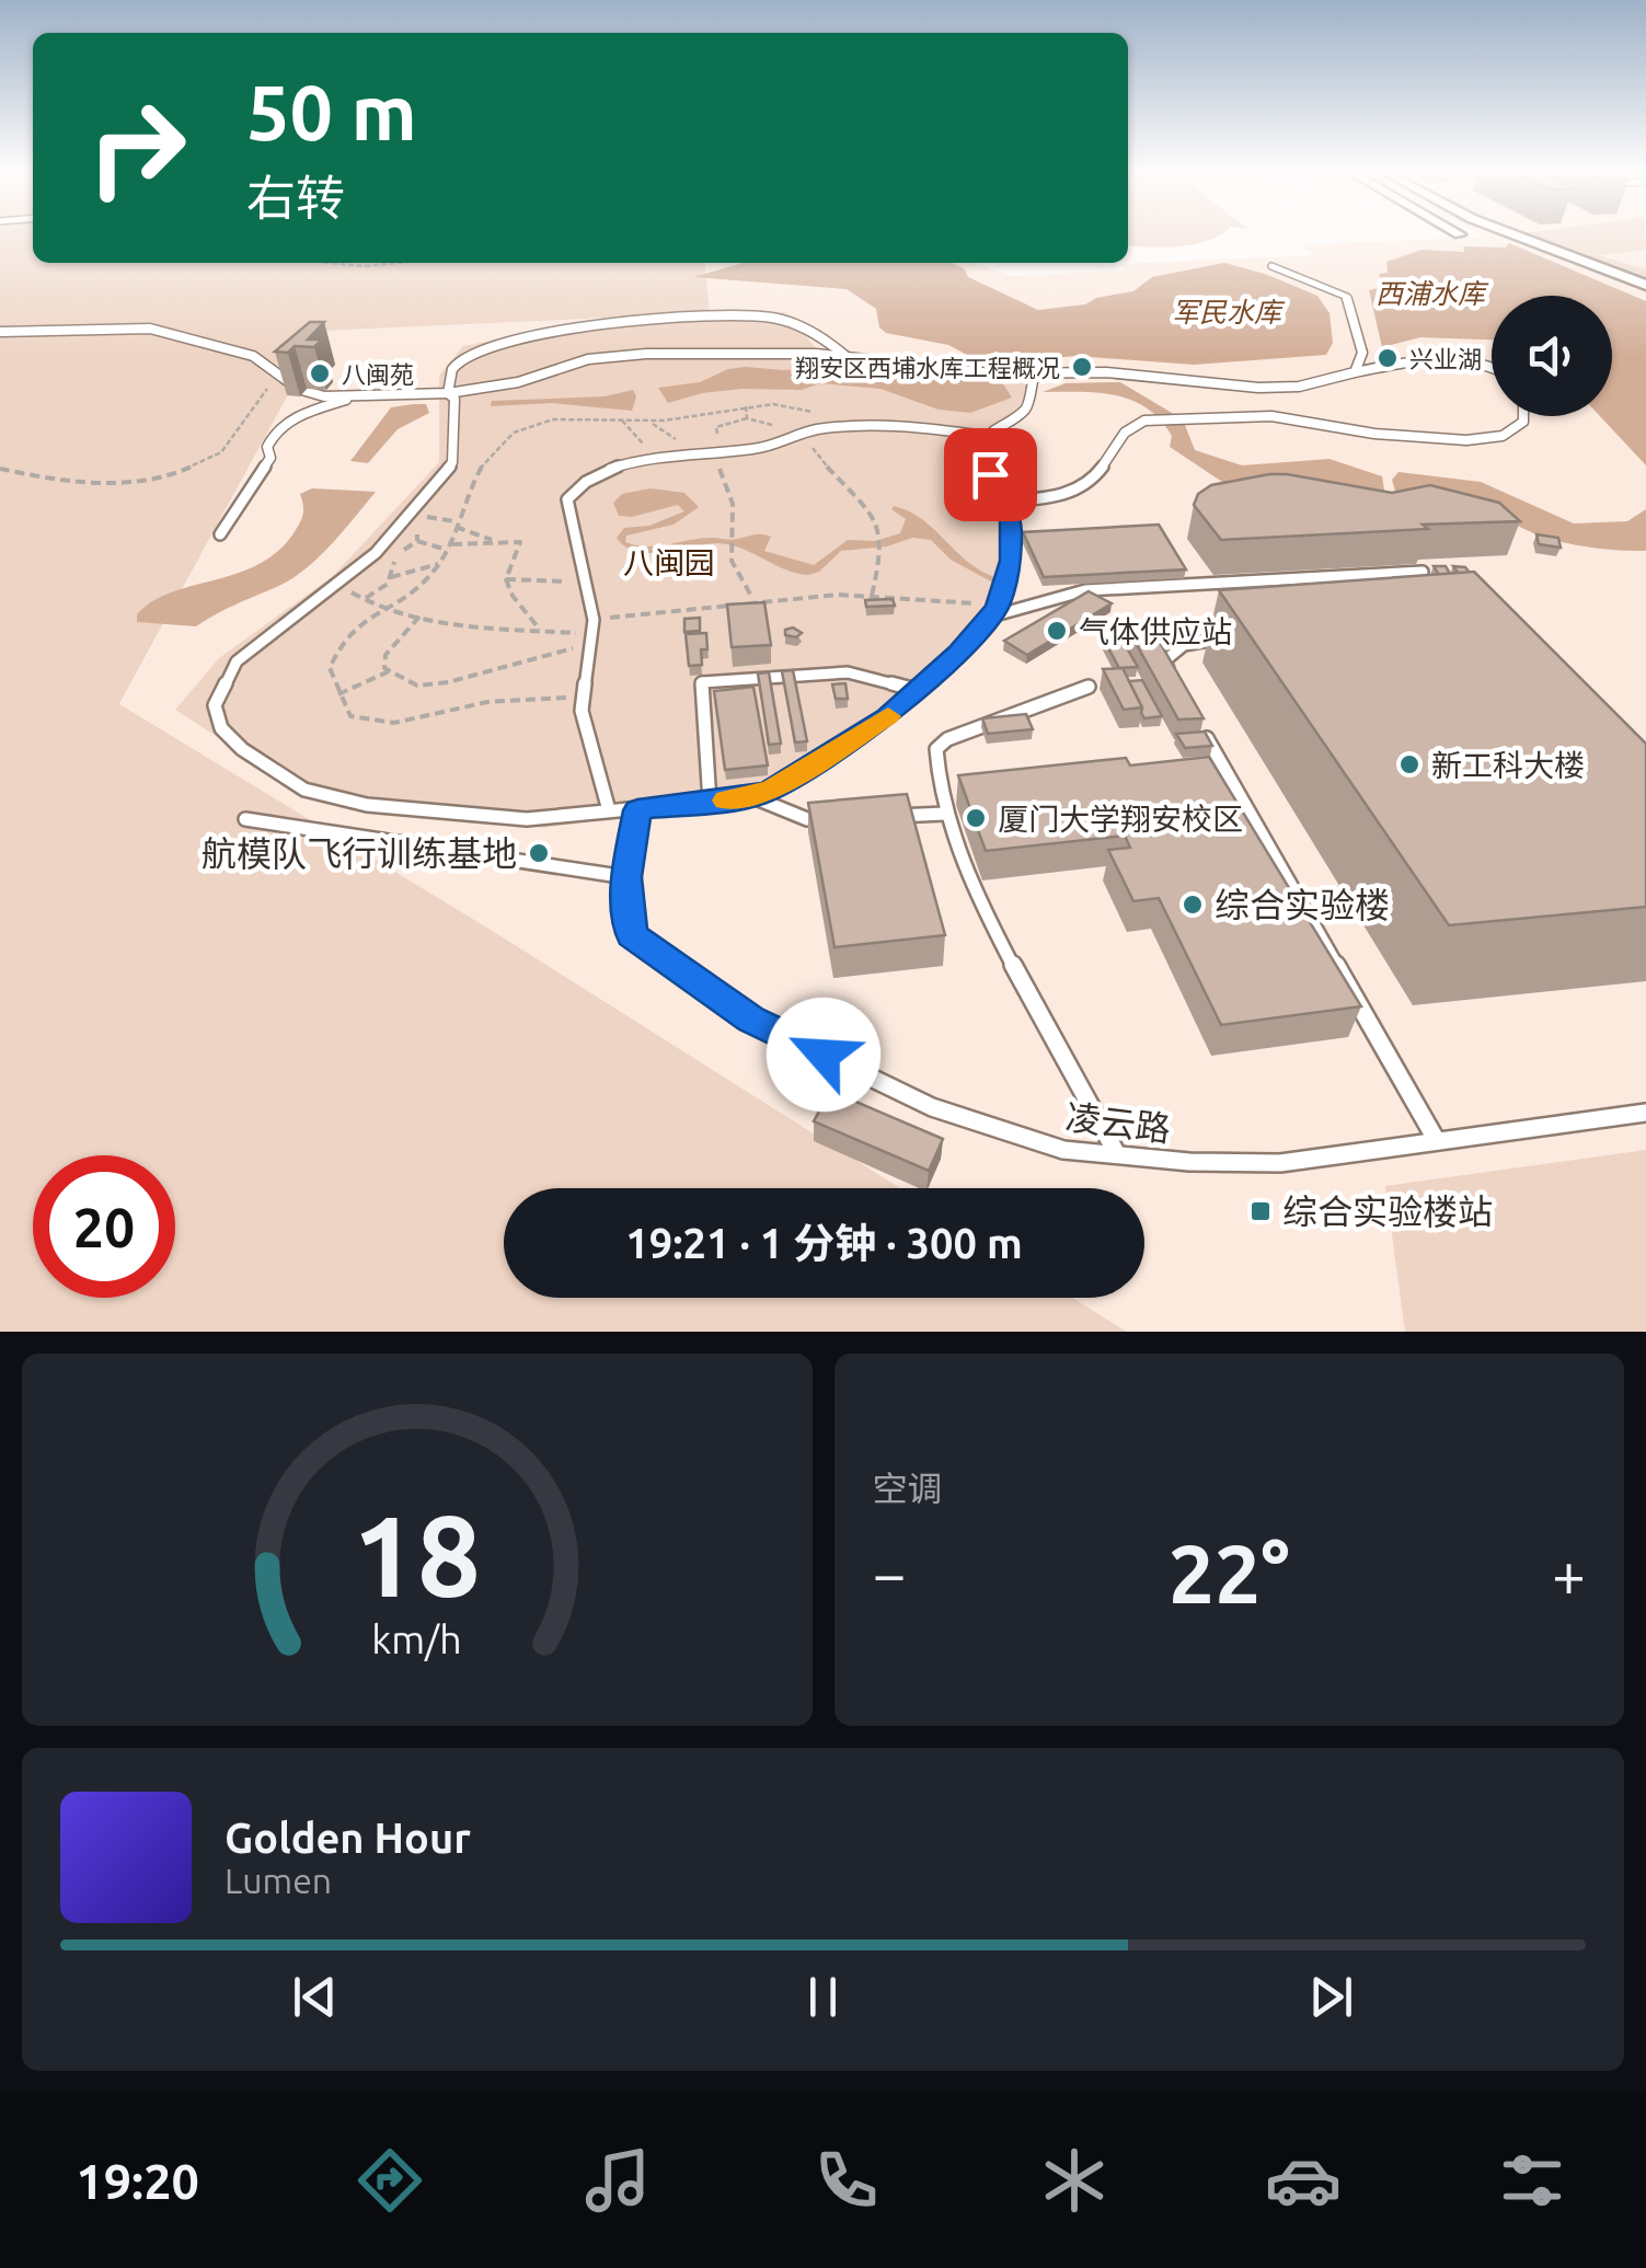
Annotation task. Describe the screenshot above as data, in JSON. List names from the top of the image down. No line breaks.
{"streets":{"lane":["凌云路"]},"water":["西浦水库","军民水库"],"parks":["八闽园"],"places":{"other":["兴业湖","翔安区西埔水库工程概况","八闽苑","气体供应站","新工科大楼","厦门大学翔安校区","航模队飞行训练基地","综合实验楼"],"transit":["综合实验楼站"]},"page":{"turn":["50 m","右转"],"limit":"20","trip":"19:21 · 1 分钟 · 300 m","tile":"空调","heat":["−","22°","+"],"song":["Golden Hour","Lumen"],"tabs":"19:20","gauge":["18","km/h"]}}
